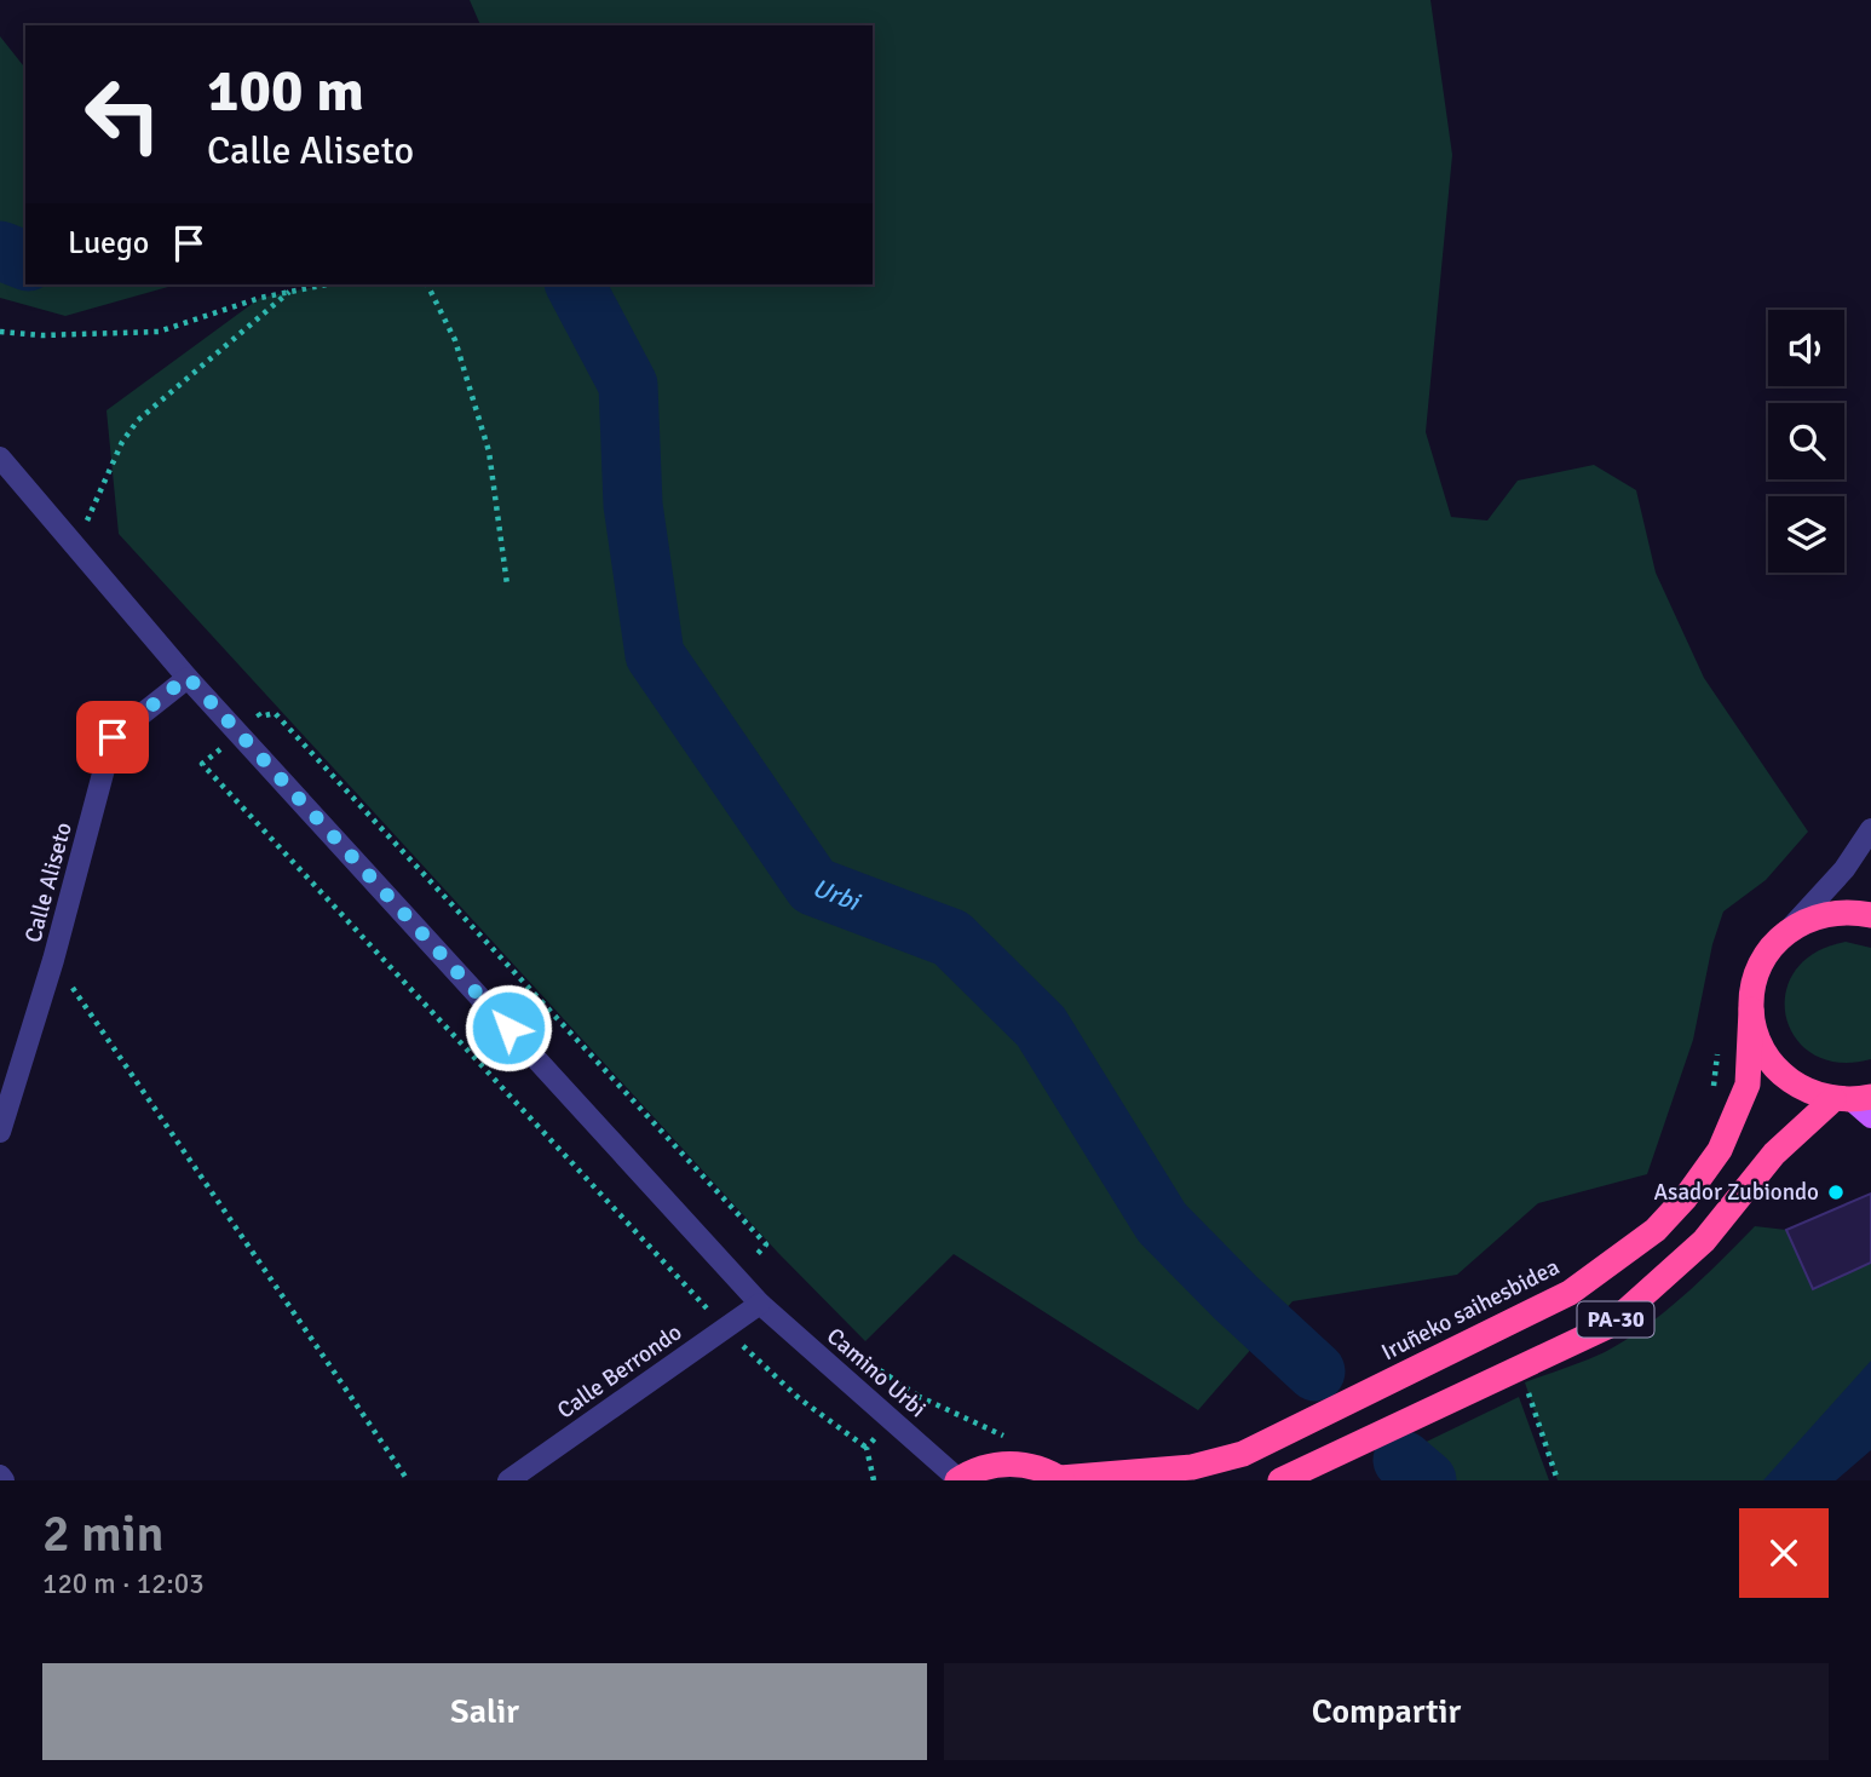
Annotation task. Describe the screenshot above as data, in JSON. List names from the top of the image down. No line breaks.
{"streets":{"highway":["Iruñeko saihesbidea","PA-30"],"street":["Calle Aliseto","Calle Berrondo","Camino Urbi"]},"crossings":[["Calle Aliseto","Camino Urbi"],["Iruñeko saihesbidea","PA-30"],["PA-30","Camino Urbi"],["Calle Berrondo","Camino Urbi"]],"water":["Urbi"],"places":["Asador Zubiondo"],"page":{"turn":["100 m","Calle Aliseto"],"then":"Luego","heading":["2 min","120 m · 12:03"],"buttons":["Salir","Compartir"]}}
